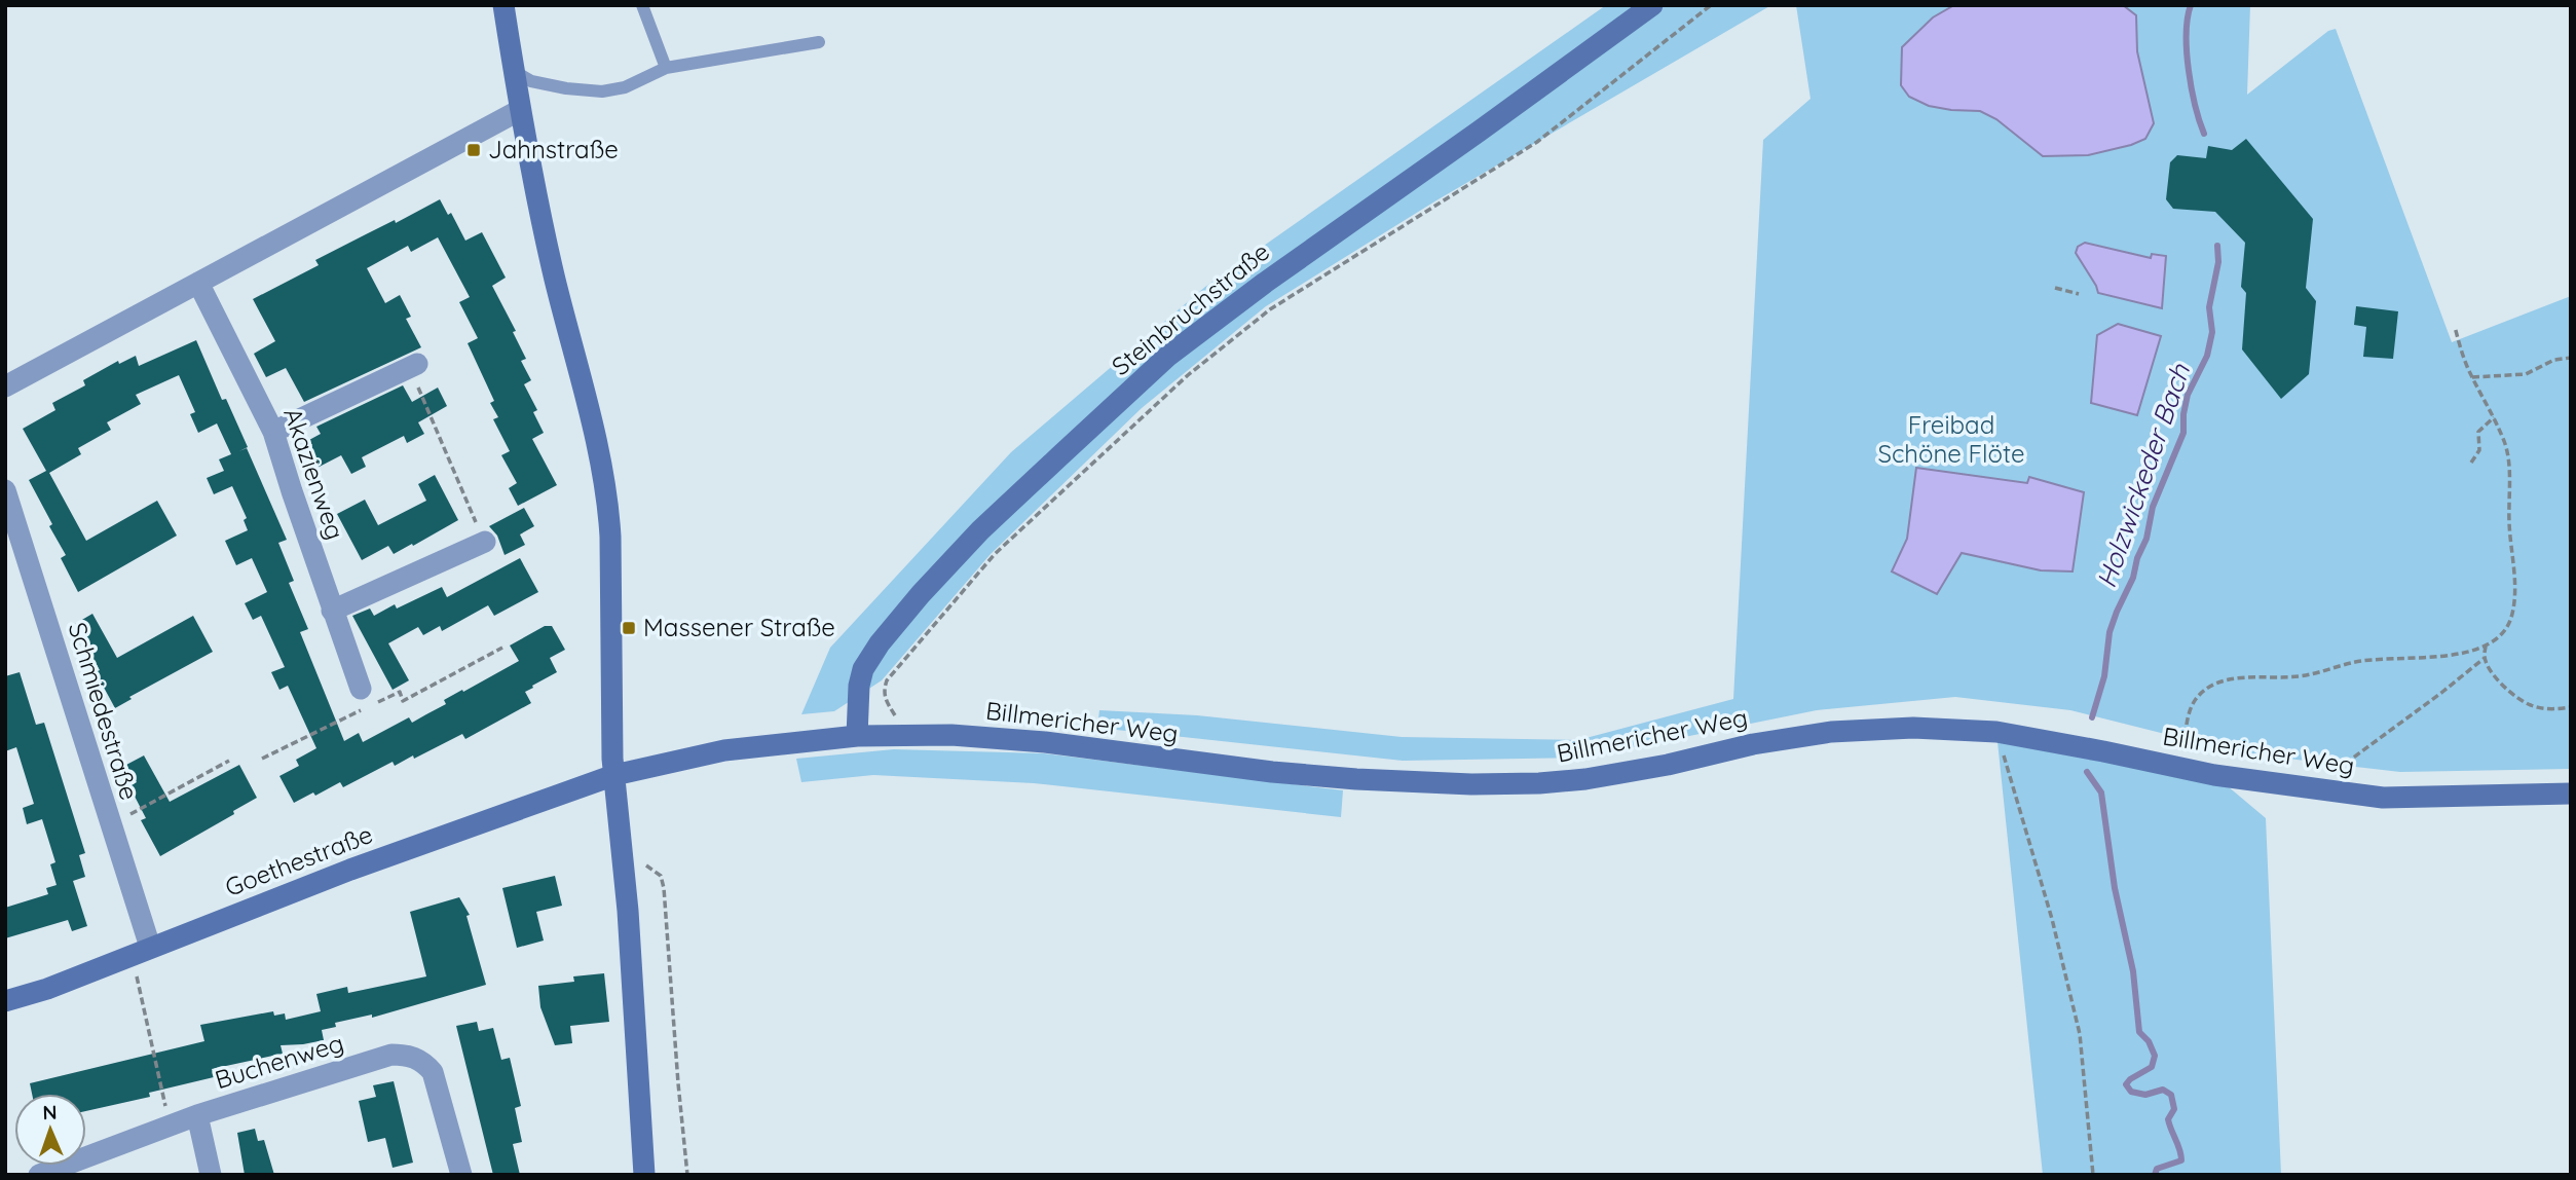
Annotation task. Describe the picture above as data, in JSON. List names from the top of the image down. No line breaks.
{"streets":{"main road":["Steinbruchstraße","Billmericher Weg","Goethestraße"],"street":["Akazienweg","Schmiedestraße","Buchenweg"]},"crossings":[["Steinbruchstraße","Billmericher Weg"],["Schmiedestraße","Goethestraße"],["Billmericher Weg","Goethestraße"]],"water":["Holzwickeder Bach"],"parks":["Freibad Schöne Flöte"],"places":{"transit":["Jahnstraße","Massener Straße"]},"north":"top"}
